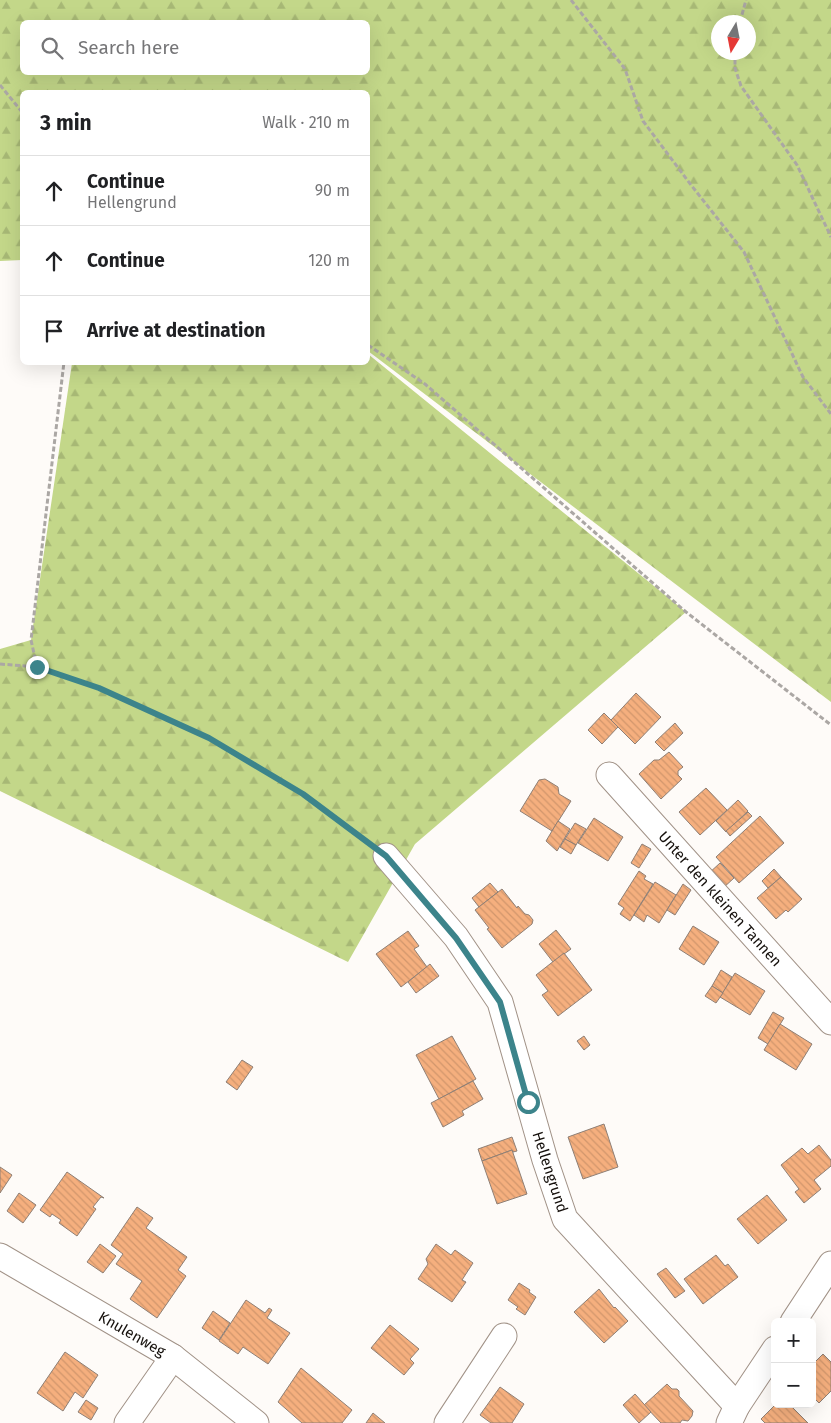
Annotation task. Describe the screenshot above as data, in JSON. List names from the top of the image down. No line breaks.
{"streets":{"street":["Unter den kleinen Tannen","Hellengrund","Knulenweg"]},"north":"bottom","page":{"search":"Search here","heading":["3 min","Walk · 210 m"],"list":[["Continue","Hellengrund","90 m"],["Continue","120 m"],"Arrive at destination"],"map_buttons":["+","−"]}}
